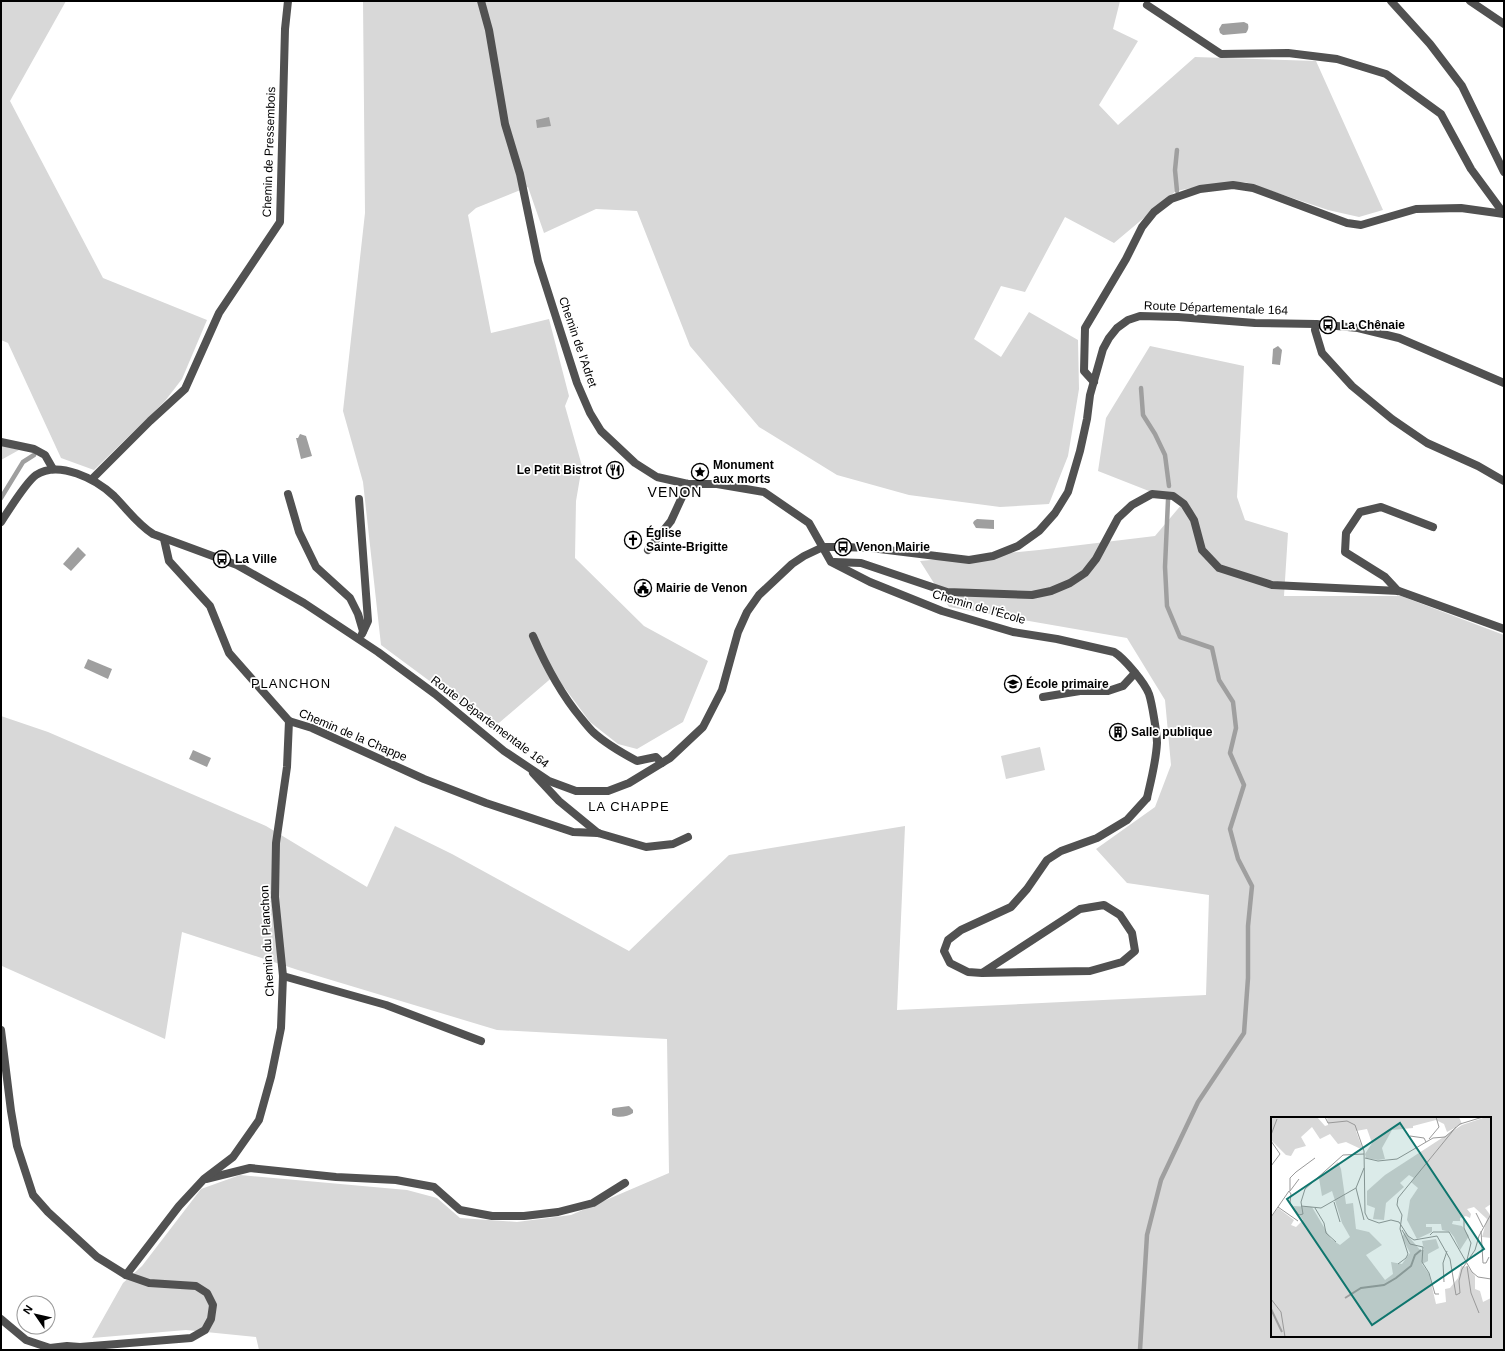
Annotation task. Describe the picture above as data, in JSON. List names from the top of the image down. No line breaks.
{"streets":{"street":["Chemin de Pressembois","Route Départementale 164","Chemin de l'Adret","Chemin de l'École","Chemin de la Chappe","Chemin du Planchon"]},"crossings":[["Chemin de Pressembois","Route Départementale 164"],["Route Départementale 164","Chemin de l'Adret"],["Route Départementale 164","Chemin de la Chappe"],["Chemin de la Chappe","Chemin du Planchon"]],"districts":["VENON","PLANCHON","LA CHAPPE"],"places":{"bus stop":["La Chênaie","Venon Mairie","La Ville"],"restaurant":["Le Petit Bistrot"],"place":["Monument aux morts"],"church":["Église Sainte-Brigitte"],"public building":["Mairie de Venon"],"school or university":["École primaire"],"building":["Salle publique"]},"north":"top left"}
